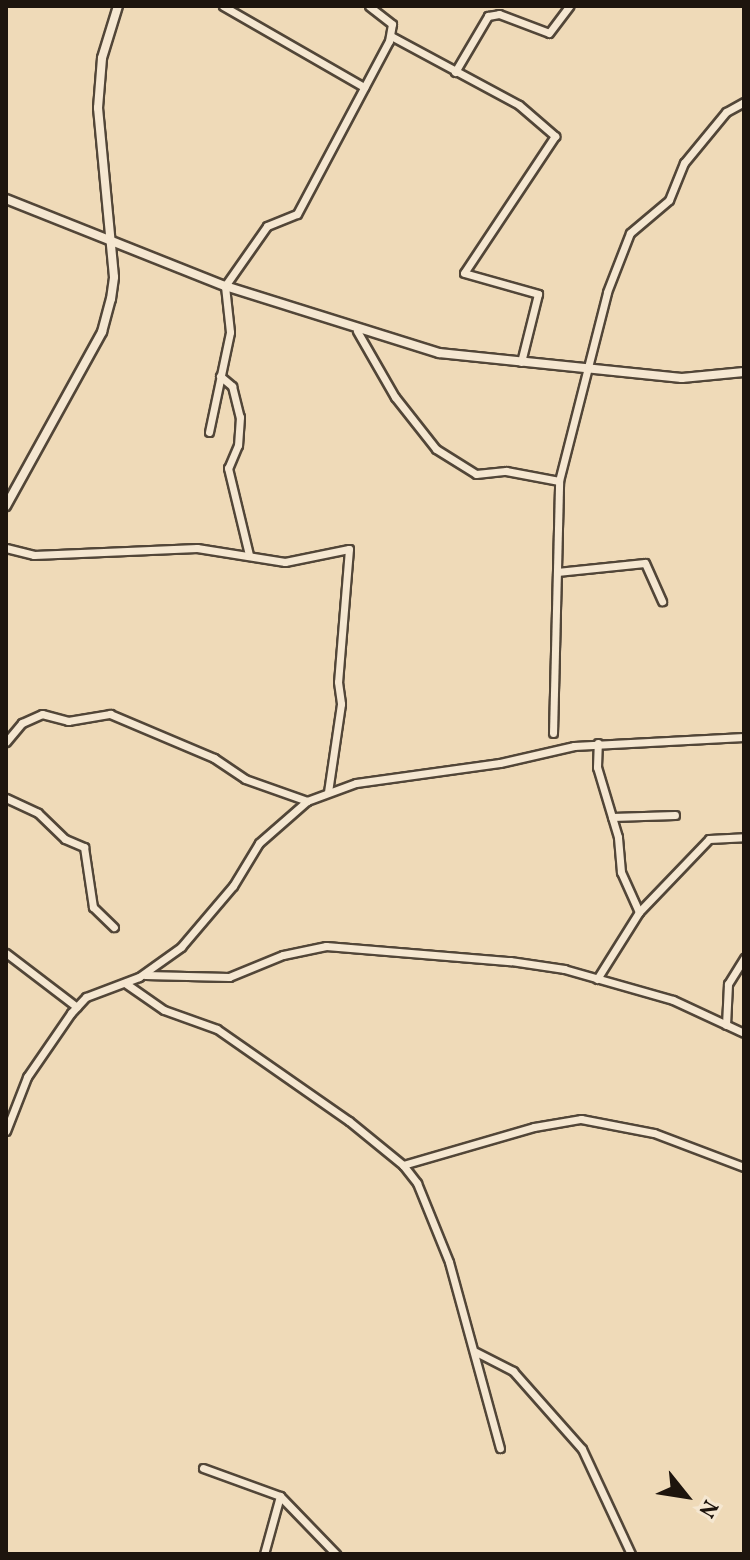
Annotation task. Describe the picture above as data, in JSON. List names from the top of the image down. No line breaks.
{"north":"bottom right"}
